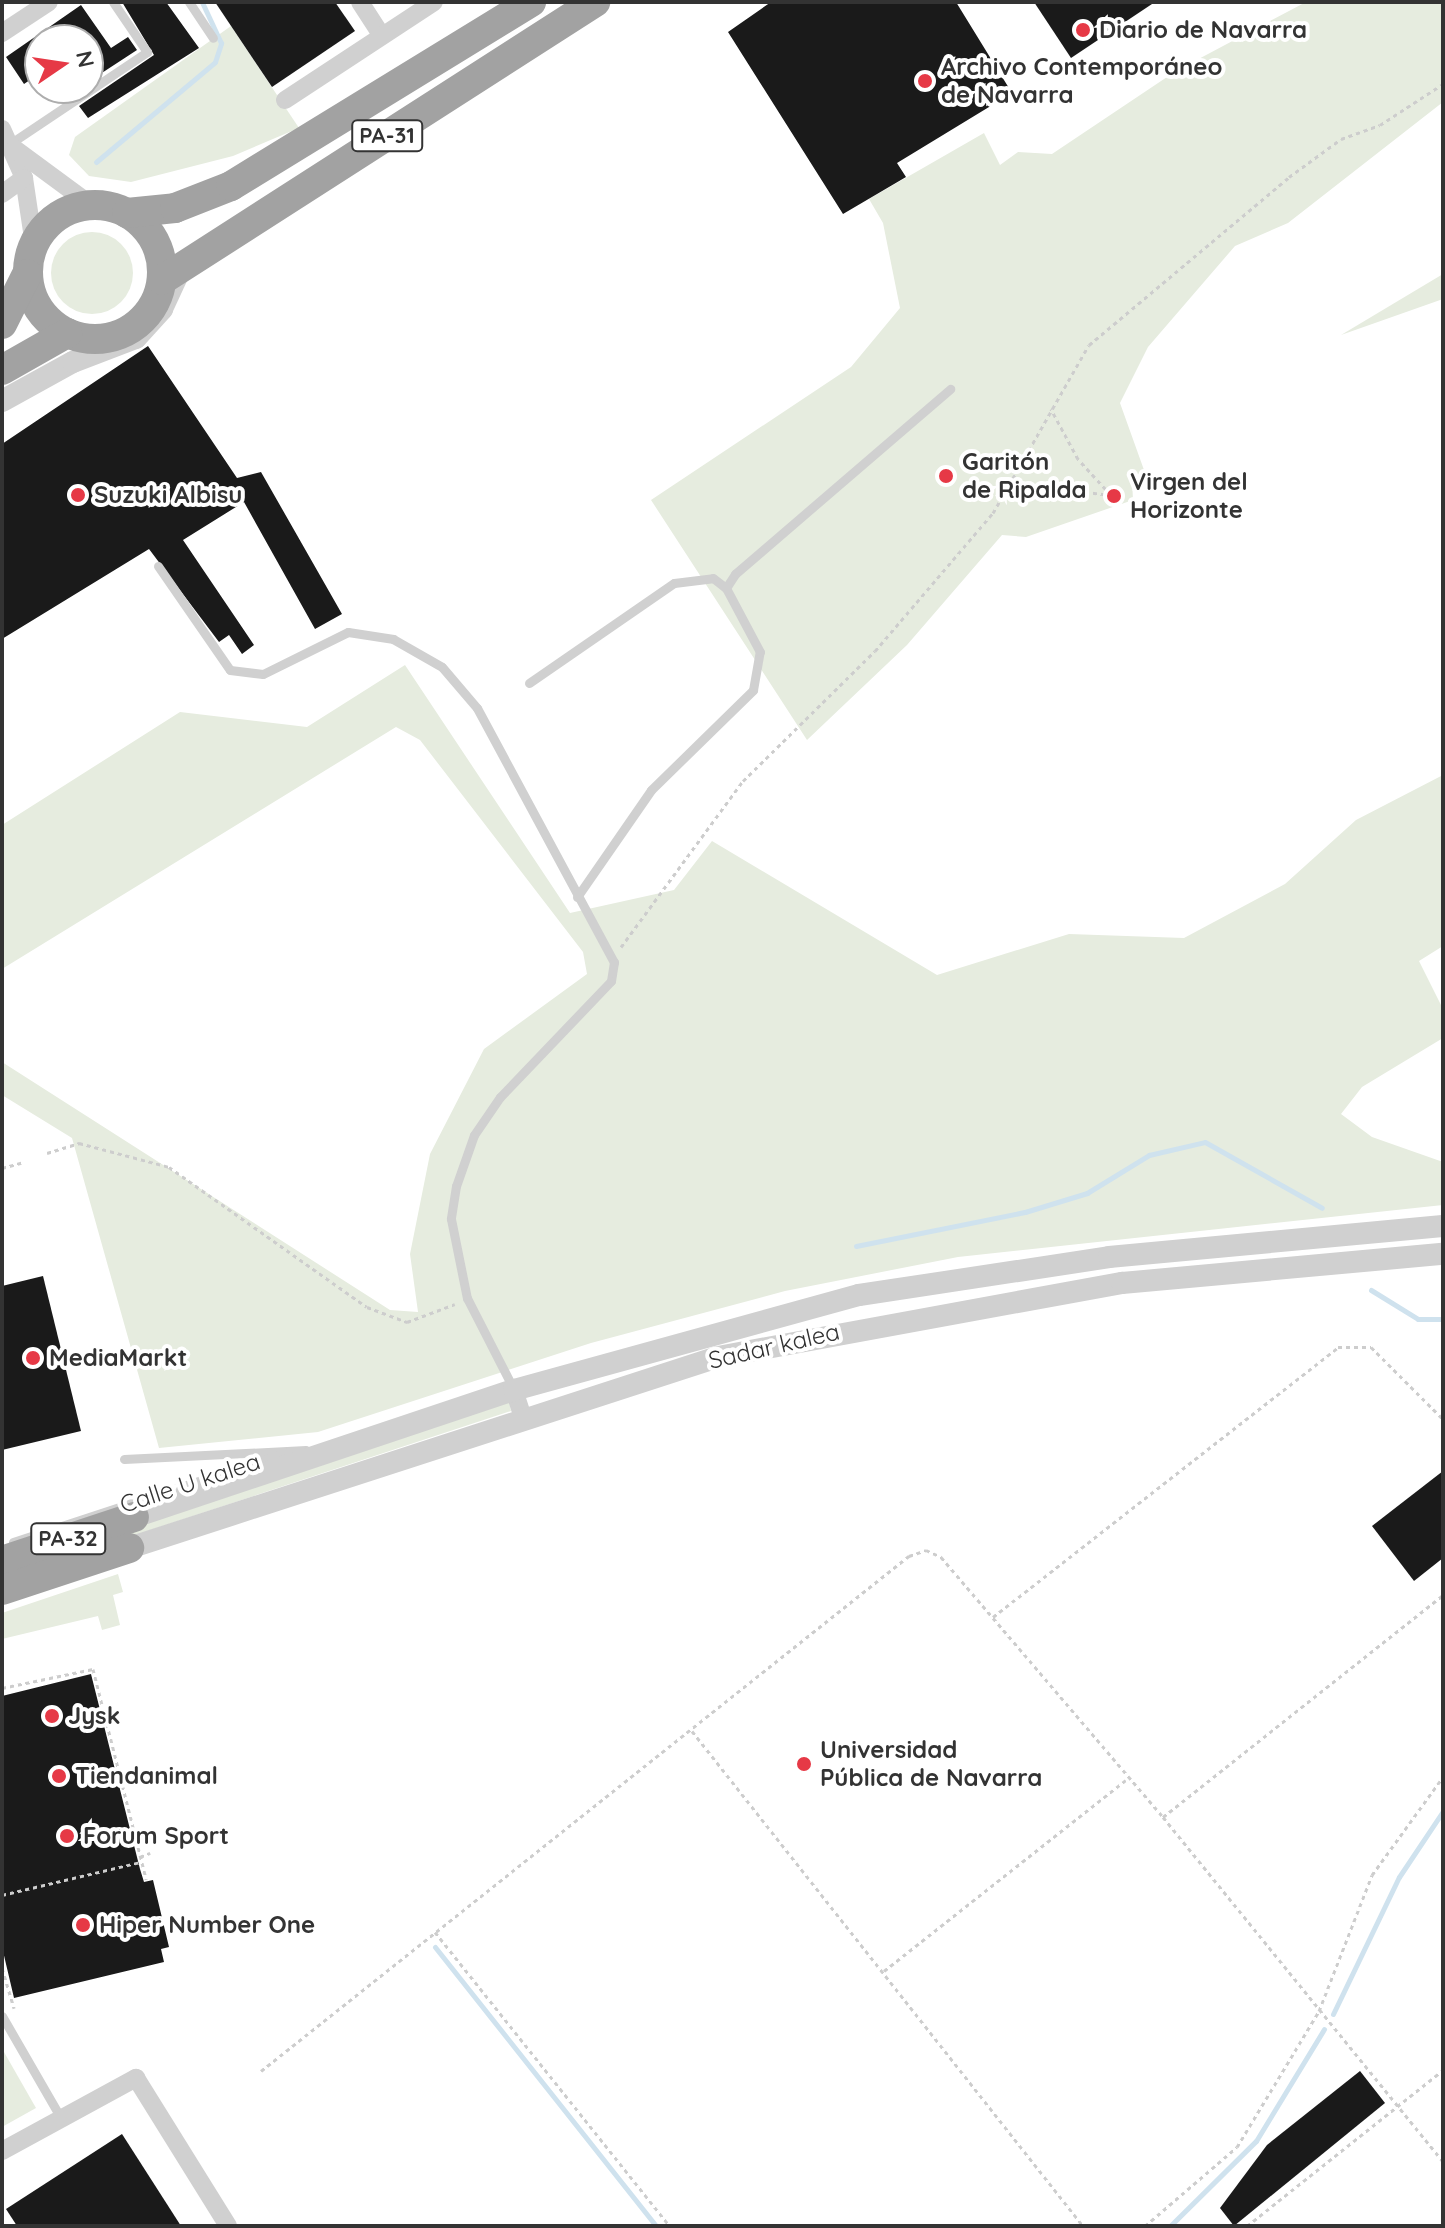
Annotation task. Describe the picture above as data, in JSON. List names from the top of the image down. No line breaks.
{"streets":{"highway":["PA-31","PA-32"],"street":["Sadar kalea"],"lane":["Calle U kalea"]},"crossings":[["Sadar kalea","Calle U kalea"],["Sadar kalea","PA-32"]],"places":["Diario de Navarra","Archivo Contemporáneo de Navarra","Garitón de Ripalda","Suzuki Albisu","Virgen del Horizonte","MediaMarkt","Jysk","Universidad Pública de Navarra","Tiendanimal","Forum Sport","Hiper Number One"],"north":"right"}
